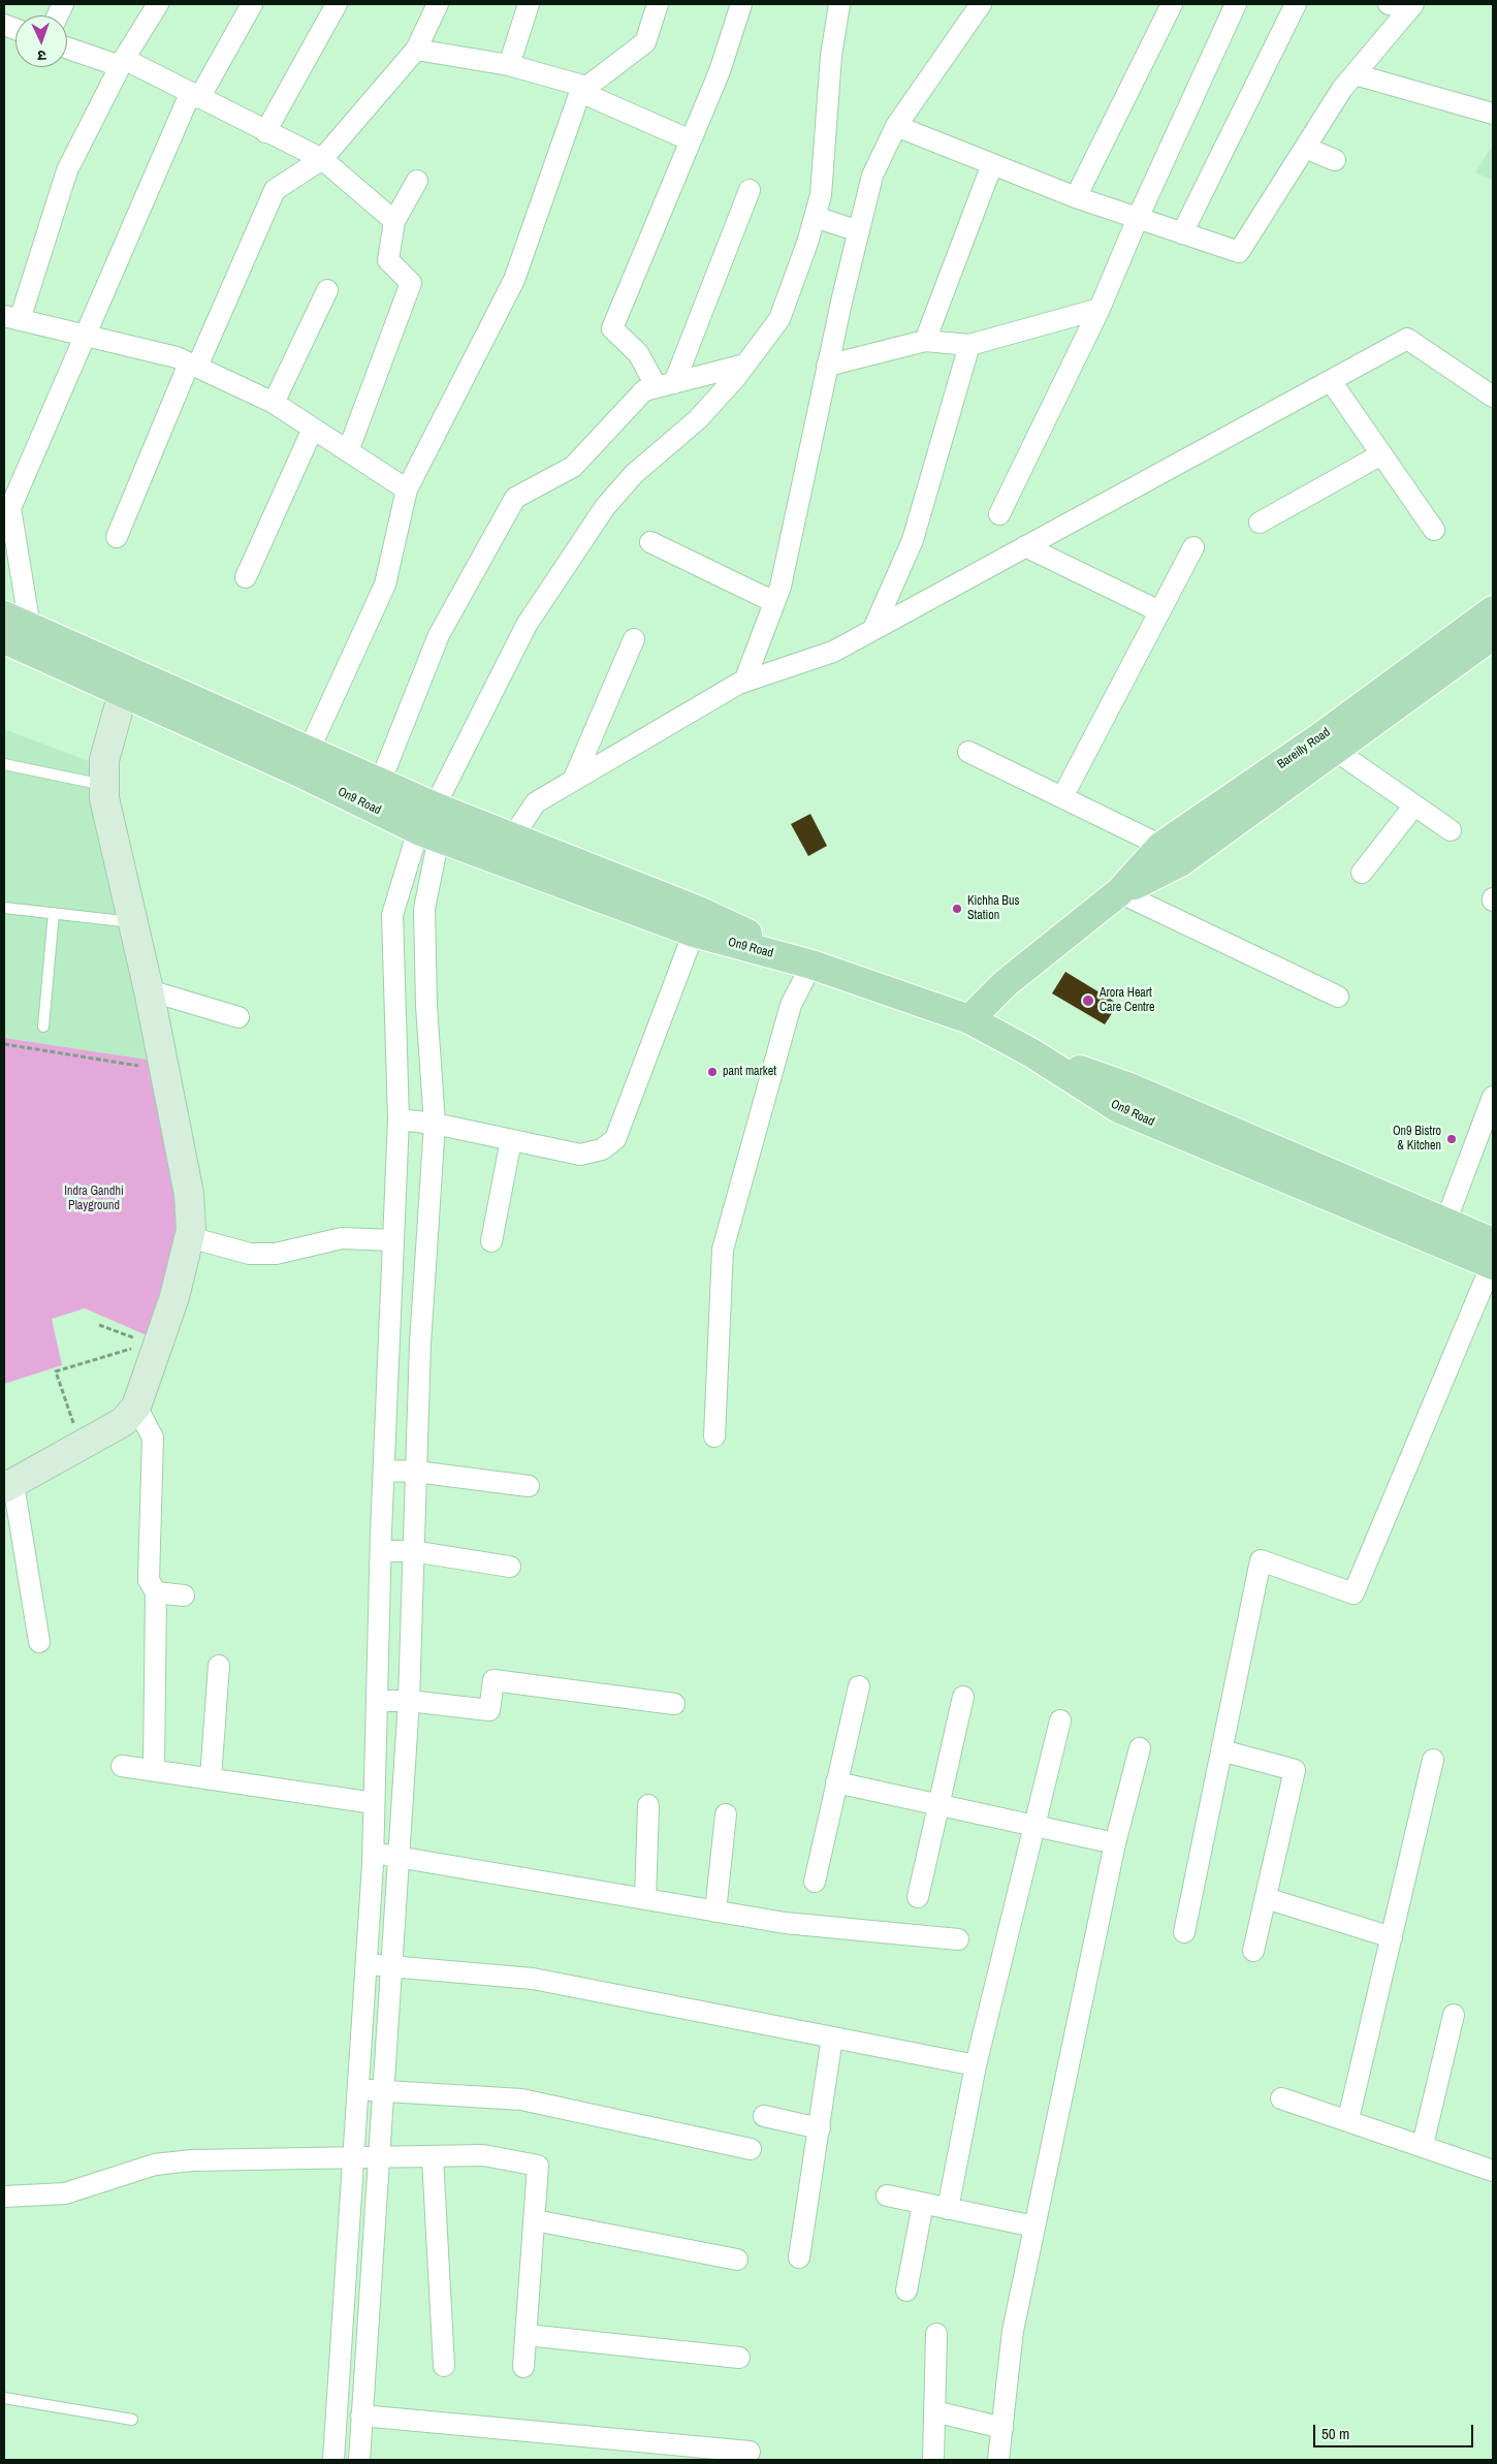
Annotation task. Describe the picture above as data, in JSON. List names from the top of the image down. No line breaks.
{"streets":{"main road":["Bareilly Road","On9 Road"]},"crossings":[["Bareilly Road","On9 Road"]],"parks":["Indra Gandhi Playground"],"places":["Kichha Bus Station","Arora Heart Care Centre","pant market","On9 Bistro & Kitchen"],"scale_bar":"50 m","north":"bottom"}
